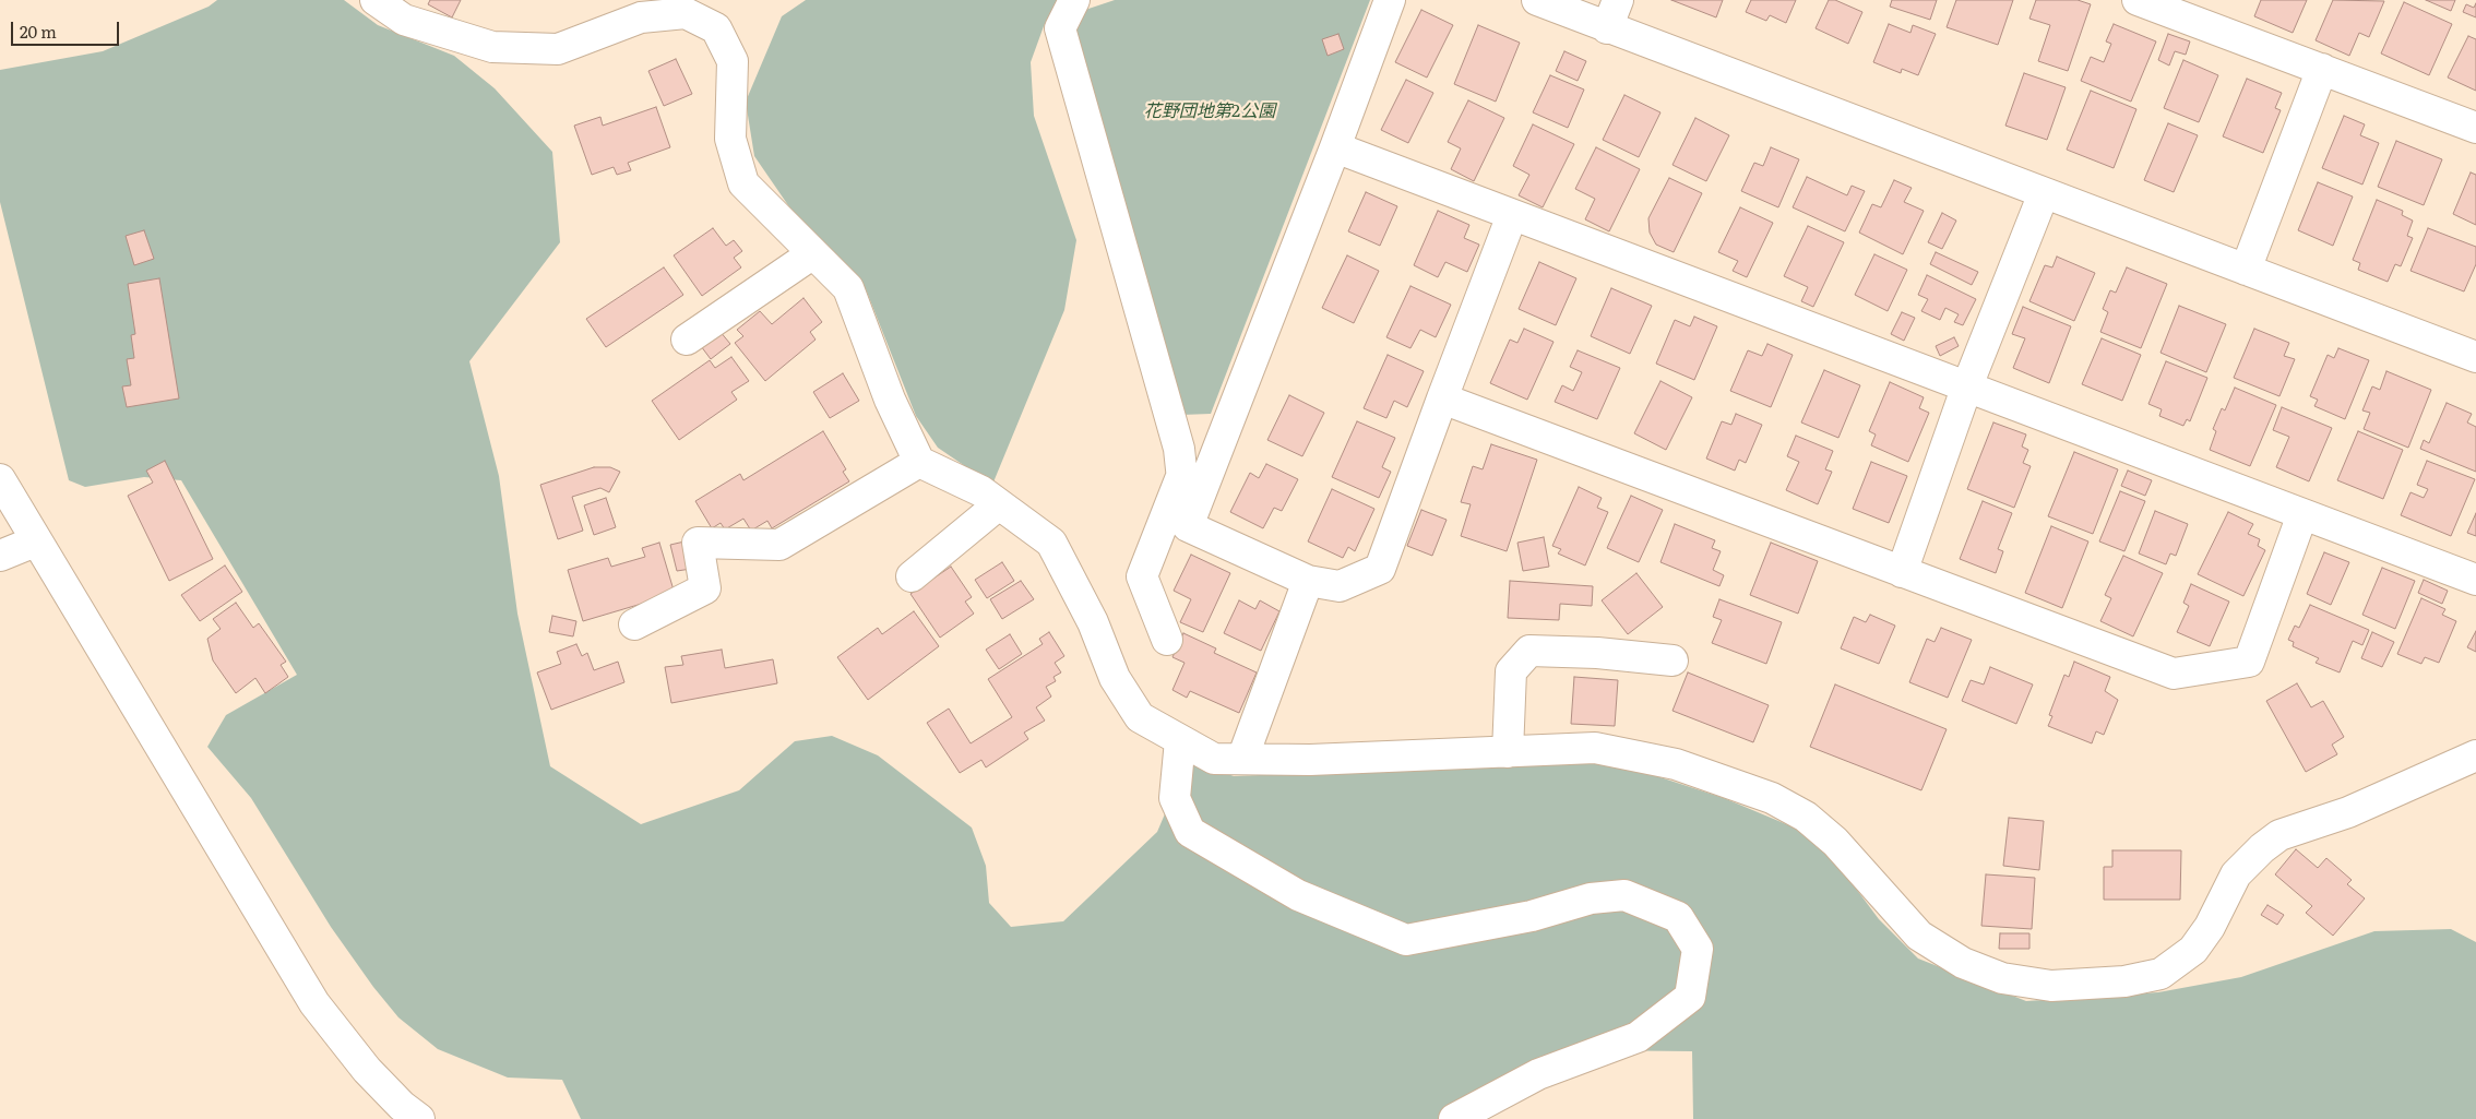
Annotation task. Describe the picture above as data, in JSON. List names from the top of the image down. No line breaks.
{"parks":["花野団地第2公園"],"scale_bar":"20 m"}
